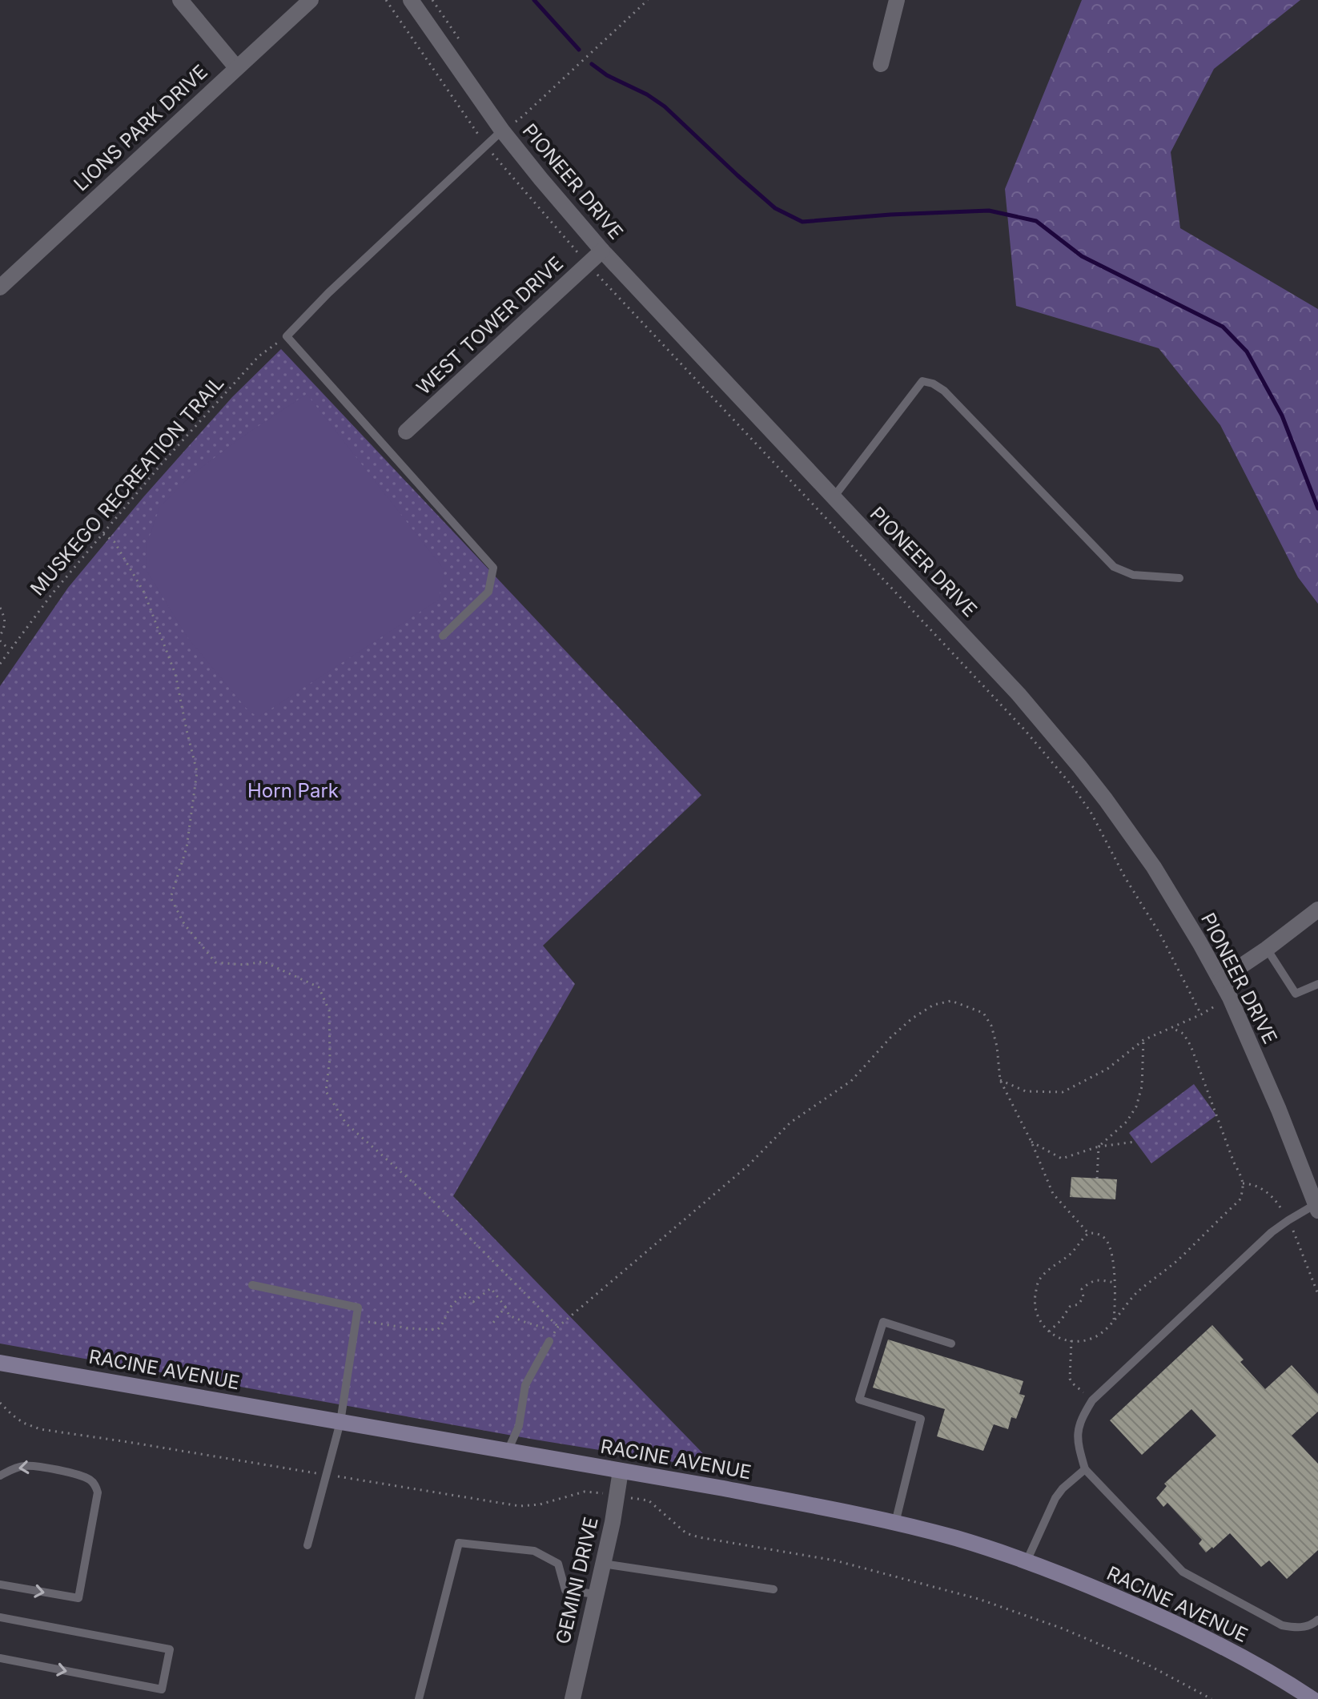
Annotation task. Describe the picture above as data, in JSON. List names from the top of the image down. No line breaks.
{"streets":{"main road":["RACINE AVENUE"],"street":["LIONS PARK DRIVE","PIONEER DRIVE","WEST TOWER DRIVE","GEMINI DRIVE"],"path":["MUSKEGO RECREATION TRAIL"]},"crossings":[["PIONEER DRIVE","WEST TOWER DRIVE"],["RACINE AVENUE","GEMINI DRIVE"]],"parks":["Horn Park"]}
